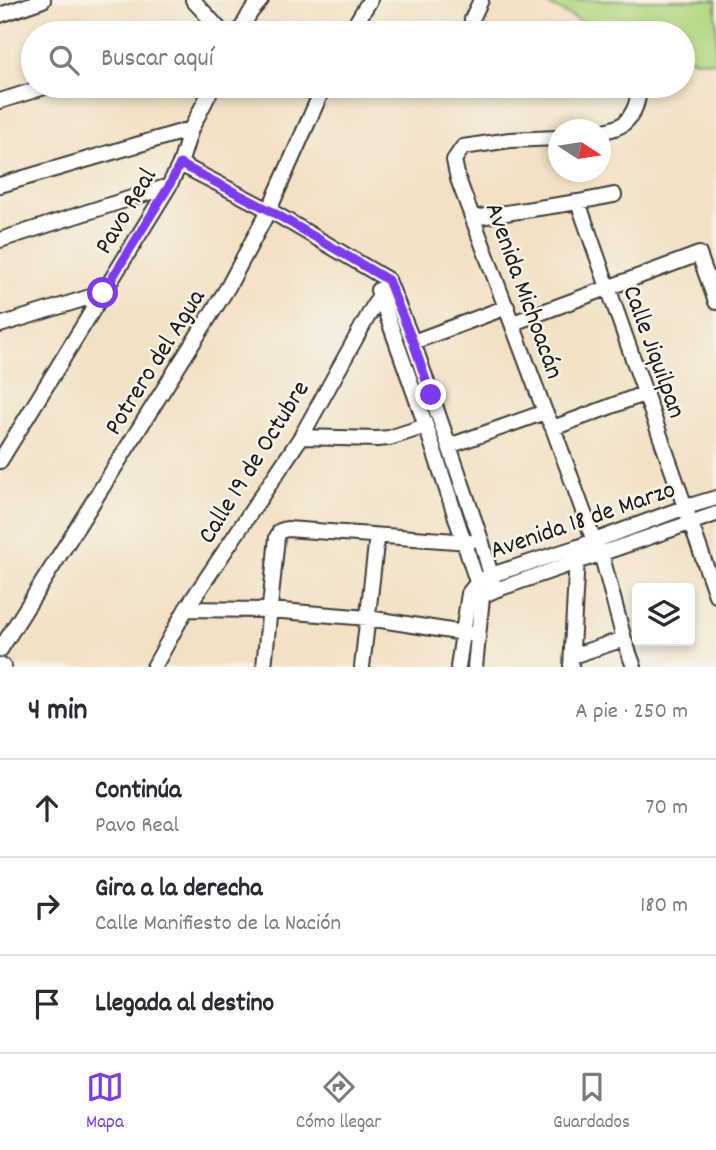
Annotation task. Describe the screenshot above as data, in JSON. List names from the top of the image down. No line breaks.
{"streets":{"street":["Pavo Real","Avenida Michoacán","Calle Jiquilpan","Potrero del Agua","Calle 19 de Octubre","Avenida 18 de Marzo"]},"crossings":[["Avenida Michoacán","Avenida 18 de Marzo"],["Calle Jiquilpan","Avenida 18 de Marzo"]],"north":"right","page":{"search":"Buscar aquí","heading":["4 min","A pie · 250 m"],"list":[["Continúa","Pavo Real","70 m"],["Gira a la derecha","Calle Manifiesto de la Nación","180 m"],"Llegada al destino"],"nav":["Mapa","Cómo llegar","Guardados"]}}
